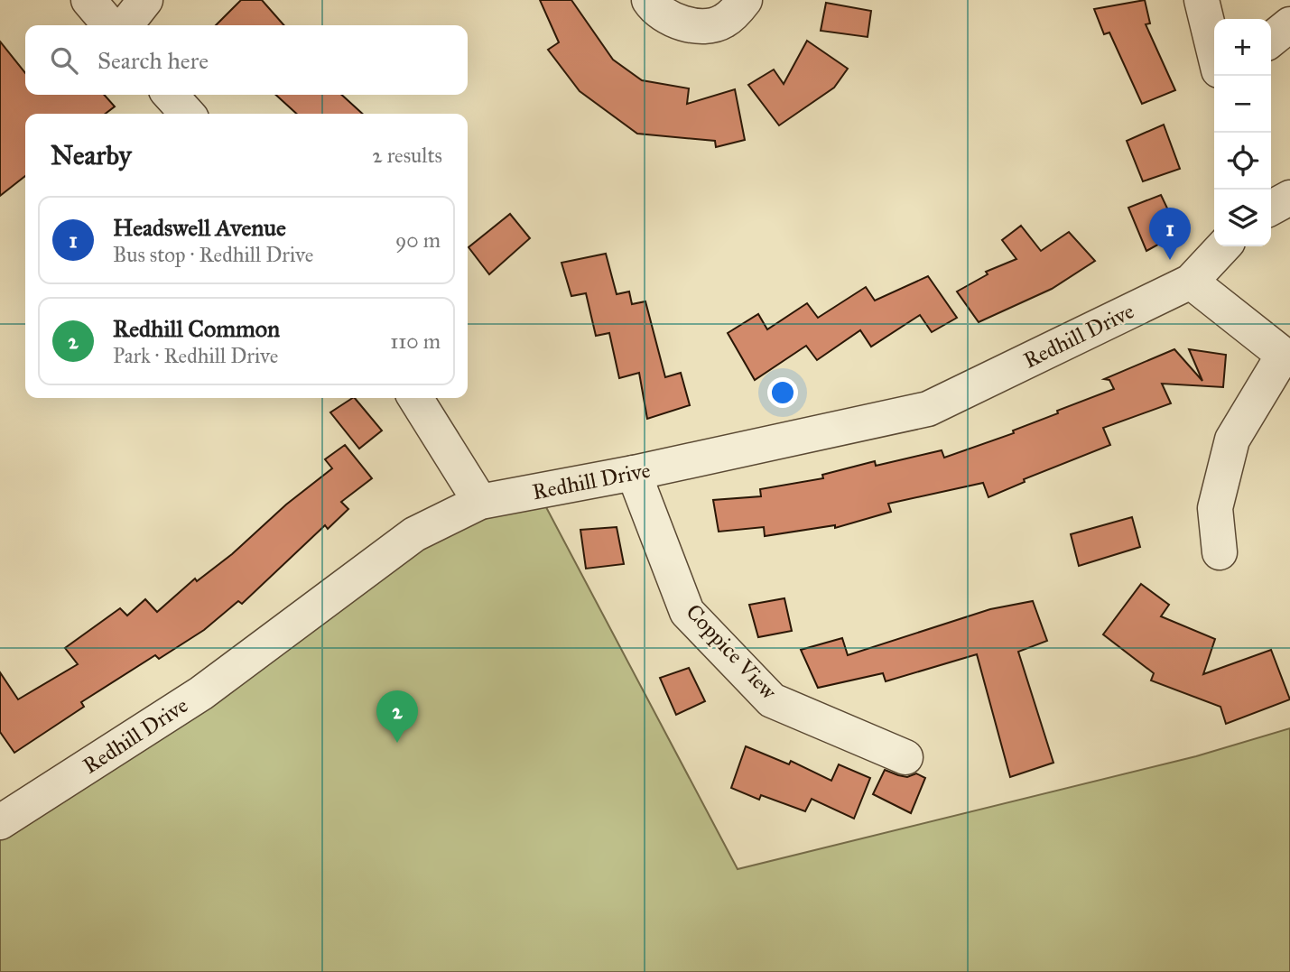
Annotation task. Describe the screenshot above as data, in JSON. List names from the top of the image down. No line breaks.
{"streets":{"street":["Redhill Drive","Coppice View"]},"crossings":[["Redhill Drive","Coppice View"]],"page":{"map_buttons":["+","−"],"search":"Search here","heading":["Nearby","2 results"],"list":[{"mark":"1","name":"Headswell Avenue","note":"Bus stop · Redhill Drive","value":"90 m"},{"mark":"2","name":"Redhill Common","note":"Park · Redhill Drive","value":"110 m"}],"pins":["1","2"]}}
